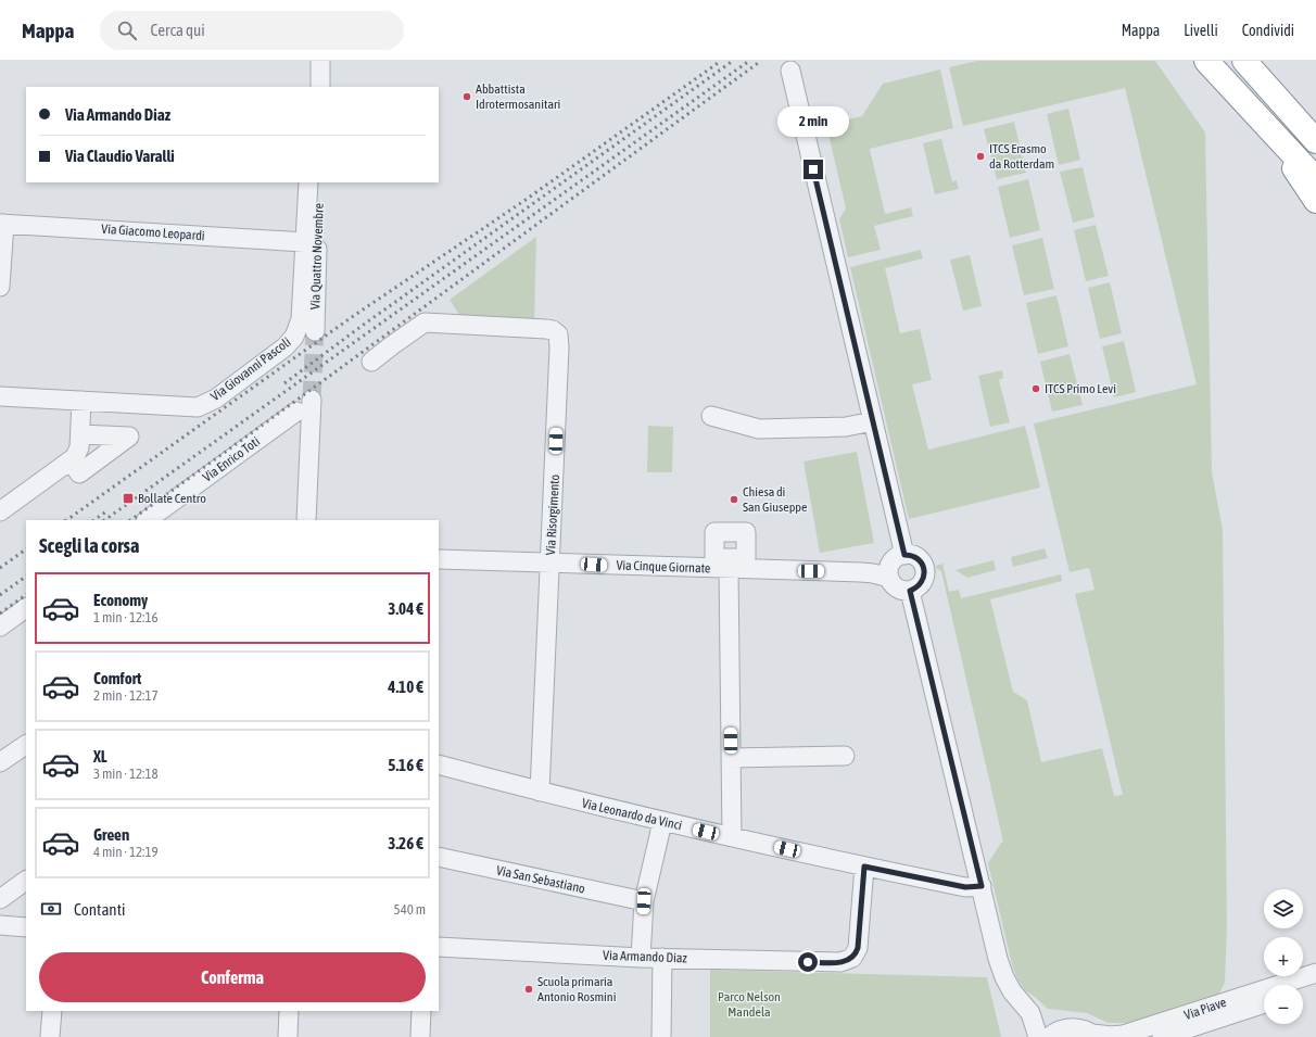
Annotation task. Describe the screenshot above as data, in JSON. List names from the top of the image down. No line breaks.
{"streets":{"street":["Via Giacomo Leopardi","Via Quattro Novembre","Via Giovanni Pascoli","Via Enrico Toti","Via Risorgimento","Via Cinque Giornate","Via Leonardo da Vinci","Via San Sebastiano","Via Armando Diaz","Via Piave"]},"crossings":[["Via Giacomo Leopardi","Via Giovanni Pascoli"],["Via Risorgimento","Via Cinque Giornate"],["Via Risorgimento","Via Leonardo da Vinci"],["Via Leonardo da Vinci","Via Armando Diaz"]],"parks":["Parco Nelson Mandela"],"places":{"other":["Abbattista Idrotermosanitari","ITCS Erasmo da Rotterdam","ITCS Primo Levi","Chiesa di San Giuseppe","Scuola primaria Antonio Rosmini"],"transit":["Bollate Centro"]},"page":{"header":"Mappa","search":"Cerca qui","nav":["Mappa","Livelli","Condividi"],"banner":["Via Armando Diaz","Via Claudio Varalli"],"bubble":"2 min","heading":"Scegli la corsa","list":[{"name":"Economy","note":"1 min · 12:16","value":"3.04 €"},{"name":"Comfort","note":"2 min · 12:17","value":"4.10 €"},{"name":"XL","note":"3 min · 12:18","value":"5.16 €"},{"name":"Green","note":"4 min · 12:19","value":"3.26 €"}],"pay":["Contanti","540 m"],"map_buttons":["+","−"],"buttons":"Conferma"}}
